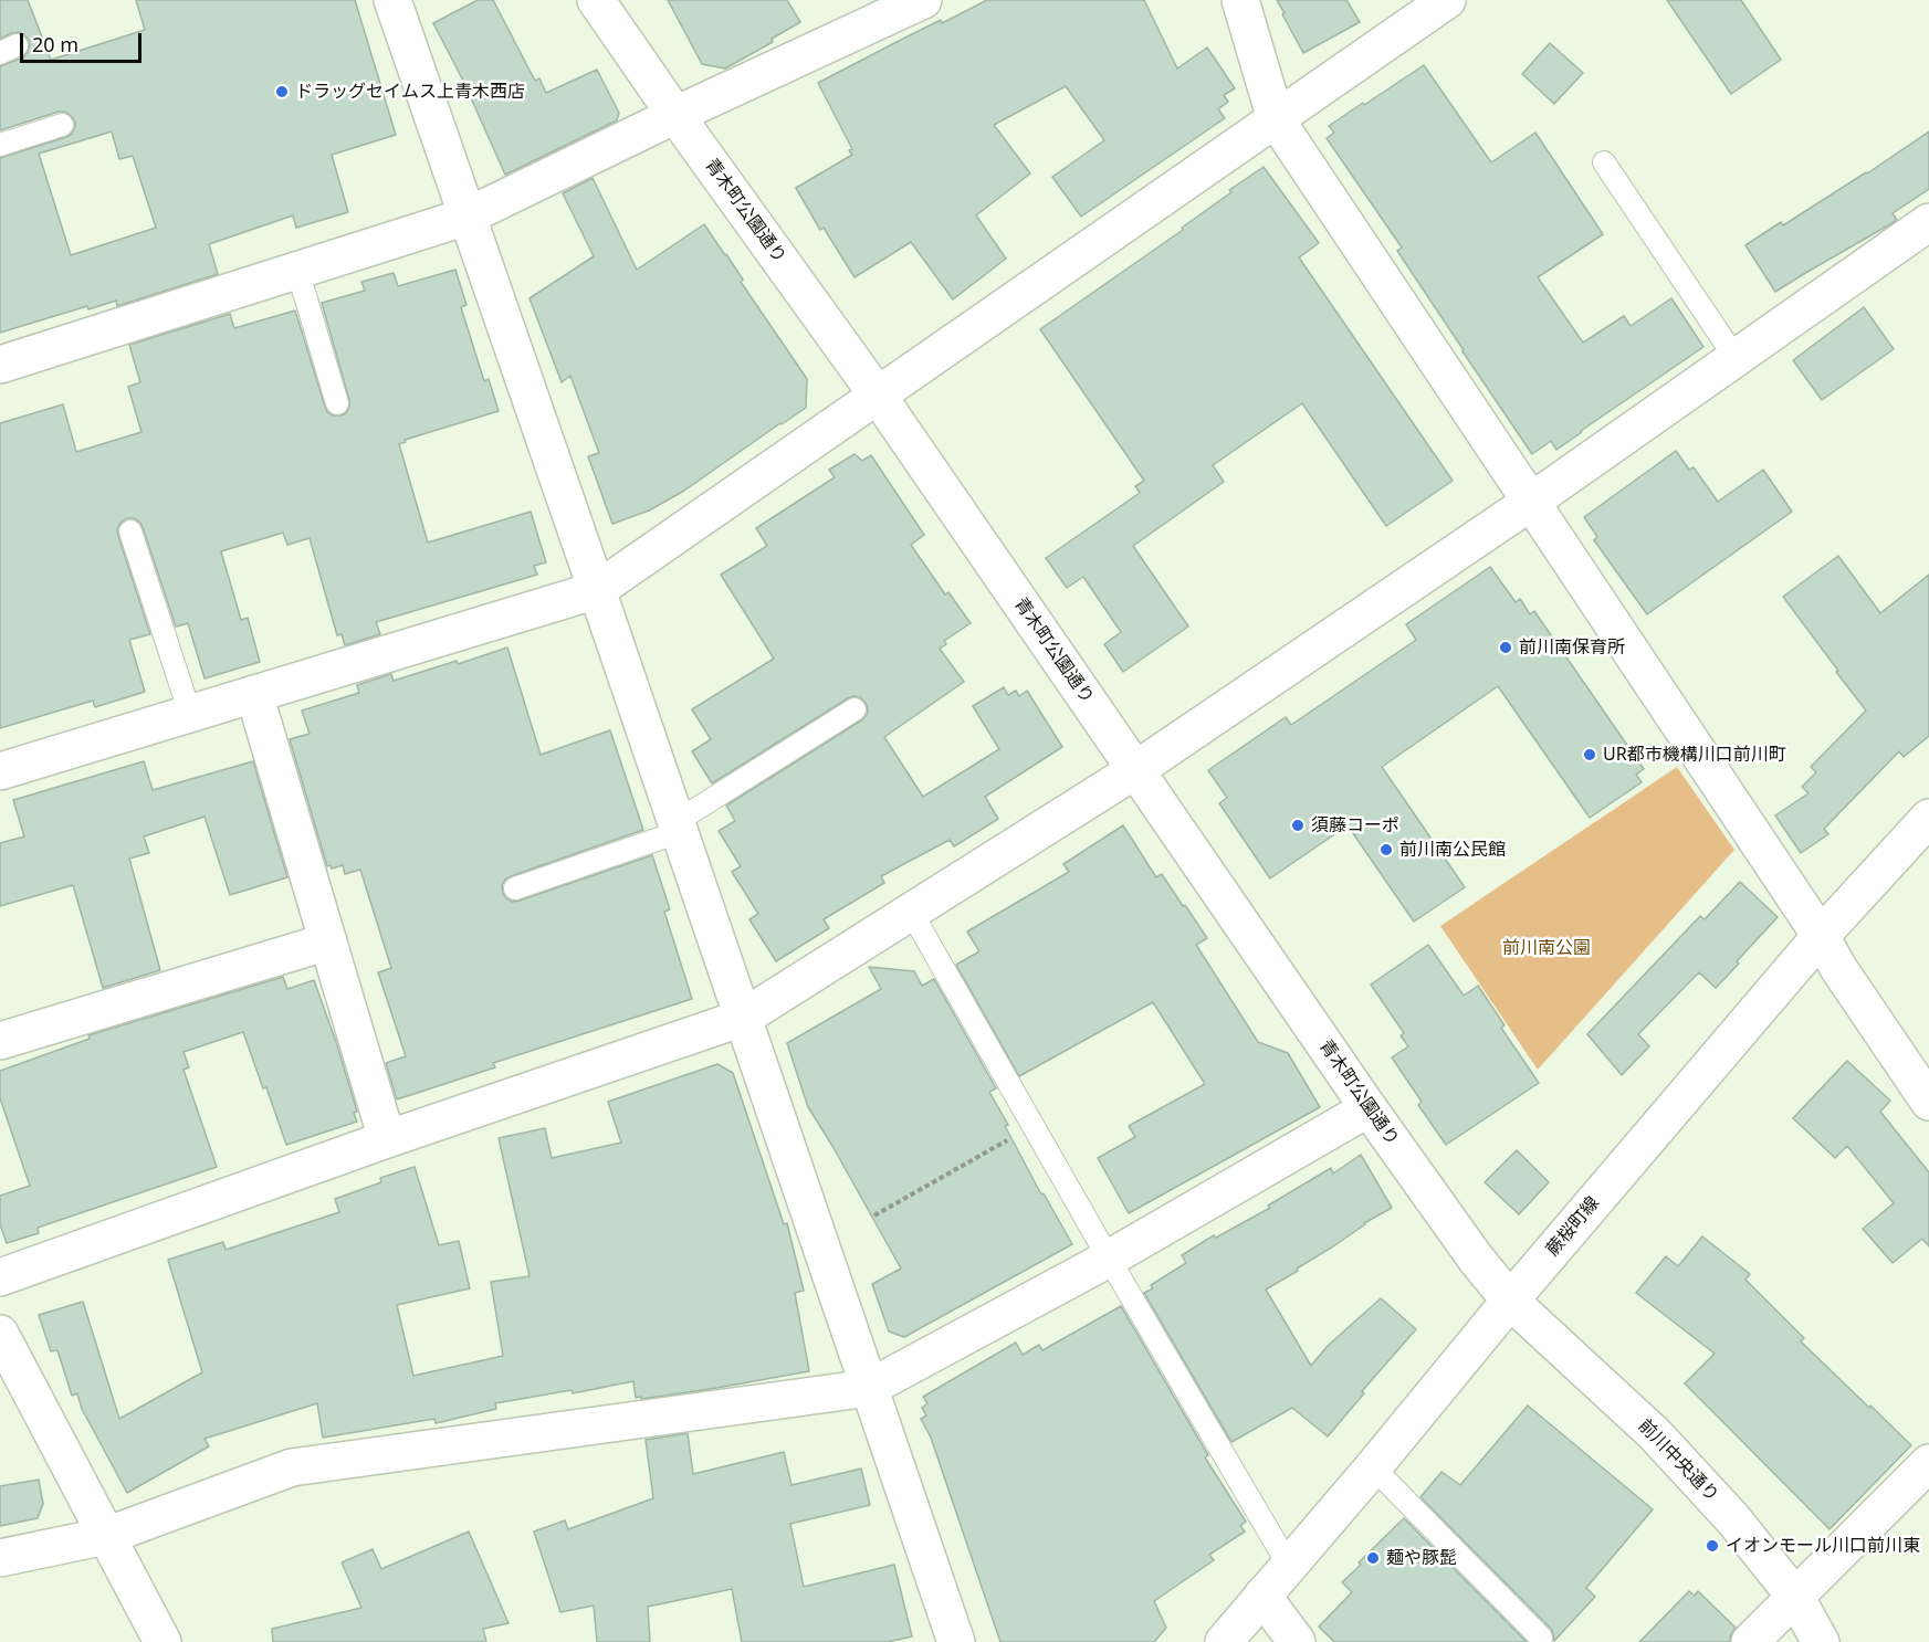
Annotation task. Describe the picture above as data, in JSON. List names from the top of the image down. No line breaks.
{"streets":{"street":["青木町公園通り","蕨桜町線","前川中央通り"]},"crossings":[["青木町公園通り","蕨桜町線"],["青木町公園通り","前川中央通り"],["蕨桜町線","前川中央通り"]],"parks":["前川南公園"],"places":["ドラッグセイムス上青木西店","前川南保育所","UR都市機構川口前川町","須藤コーポ","前川南公民館","イオンモール川口前川東","麺や豚髭"],"scale_bar":"20 m"}
